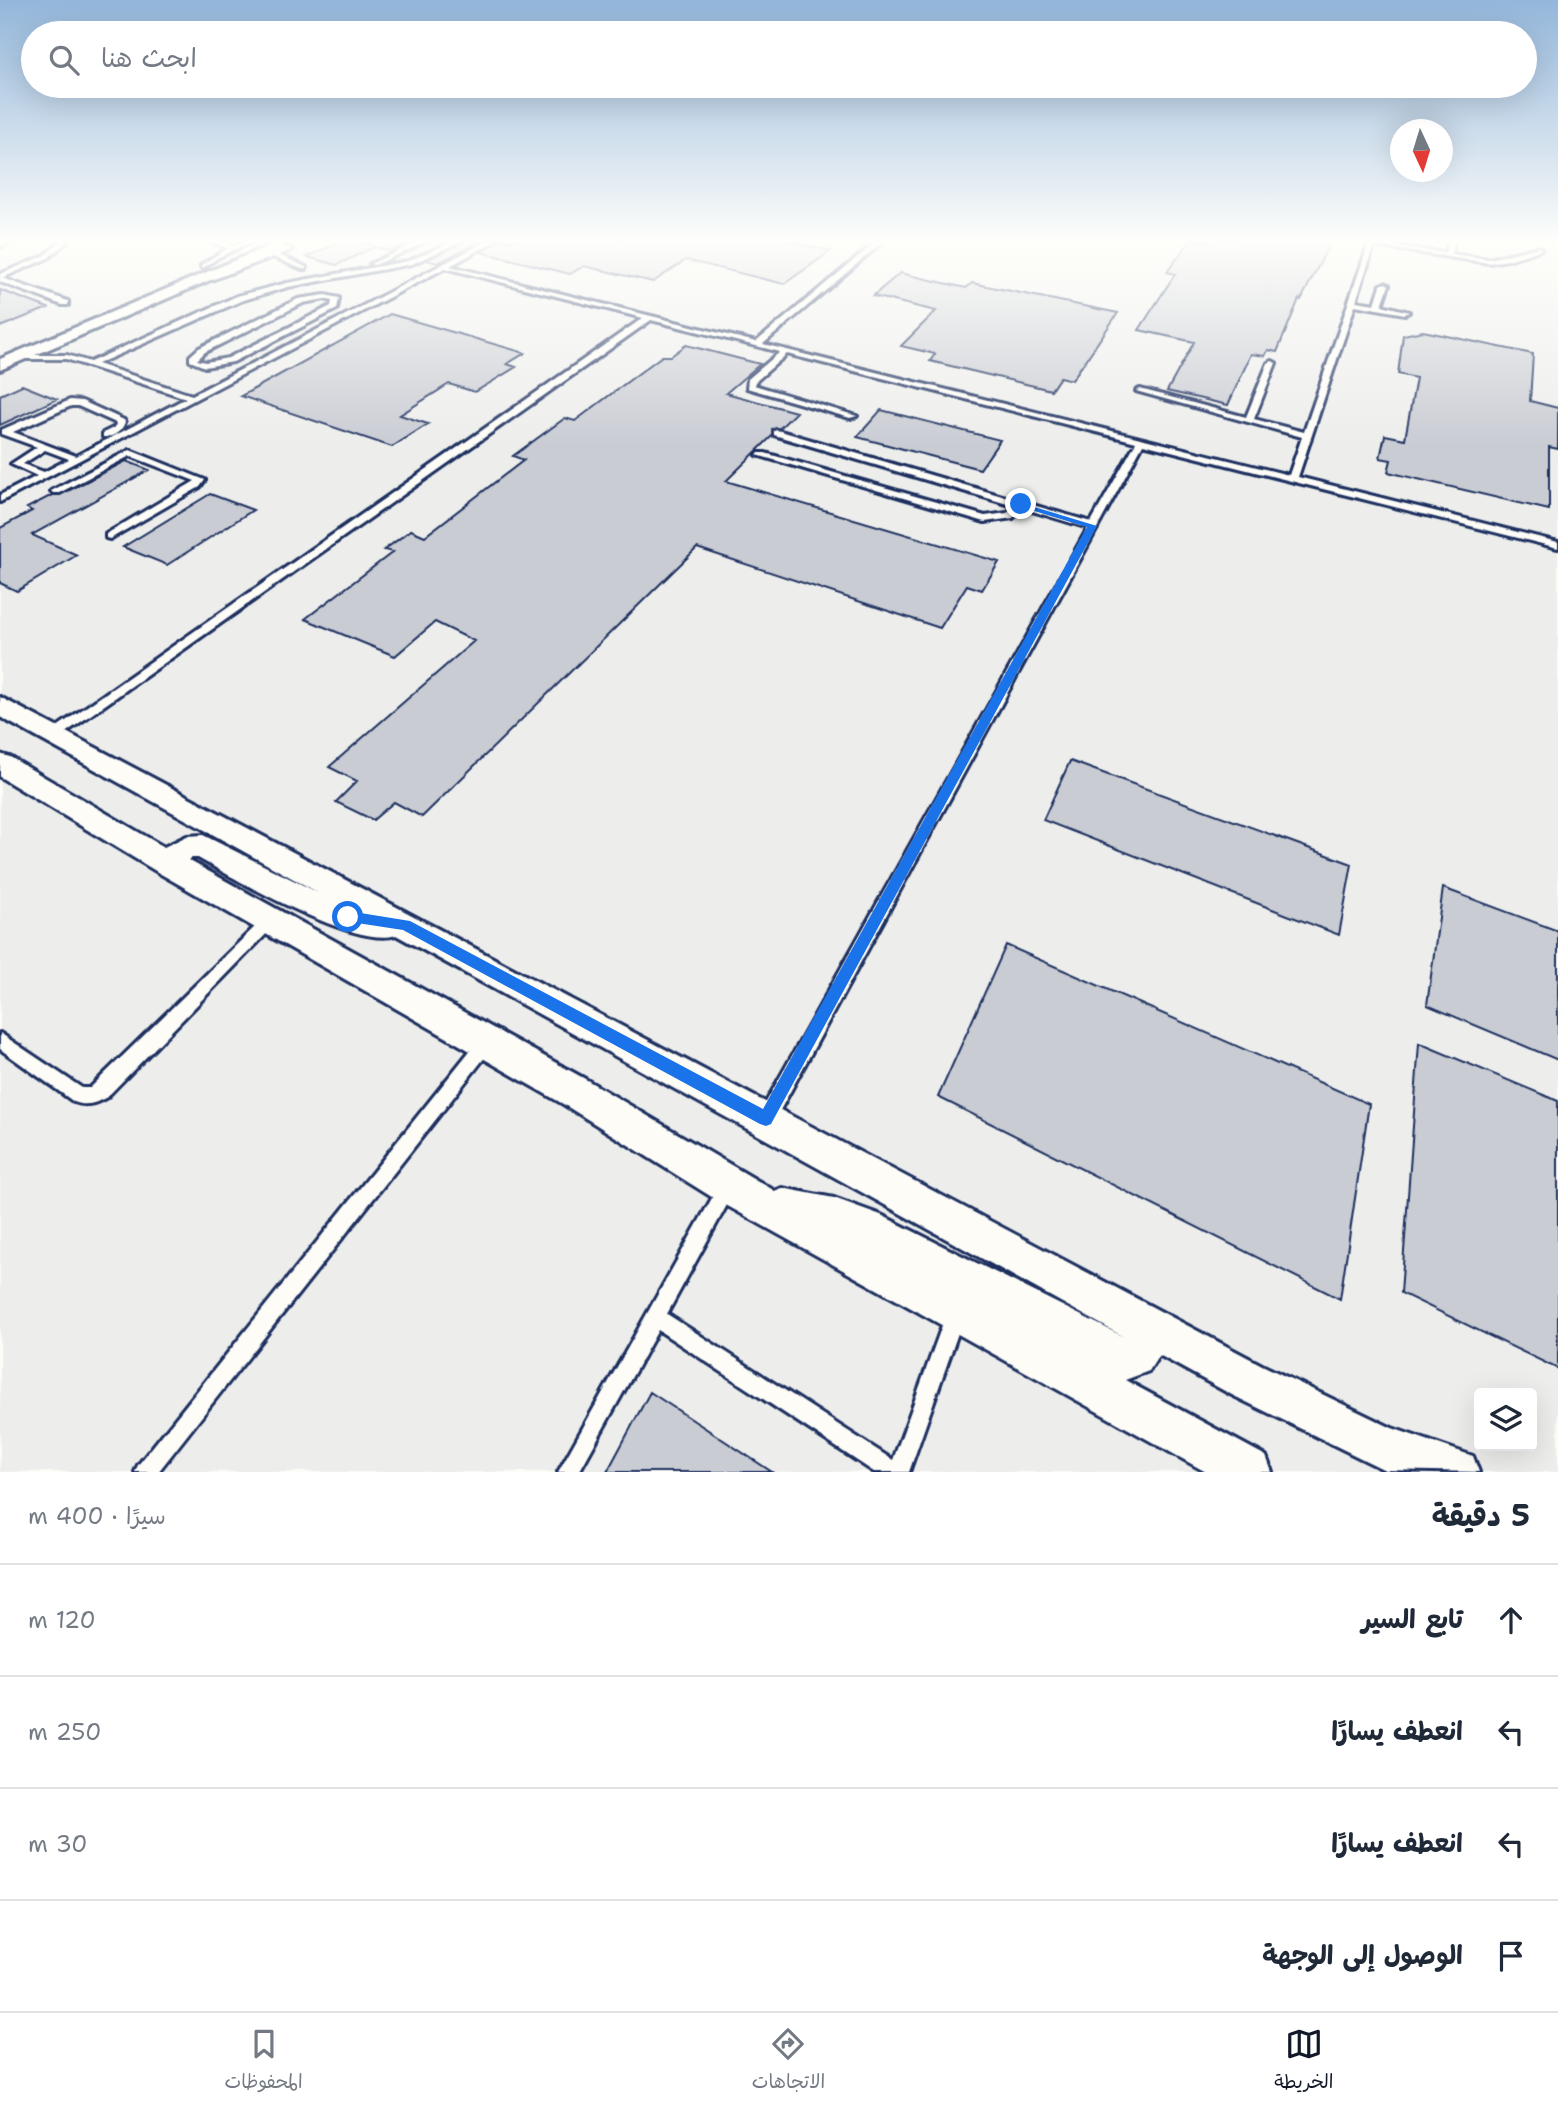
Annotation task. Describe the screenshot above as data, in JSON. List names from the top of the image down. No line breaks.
{"north":"bottom","page":{"search":"ابحث هنا","heading":["5 دقيقة","سيرًا · 400 m"],"list":[["تابع السير","120 m"],["انعطف يسارًا","250 m"],["انعطف يسارًا","30 m"],"الوصول إلى الوجهة"],"nav":["الخريطة","الاتجاهات","المحفوظات"]}}
